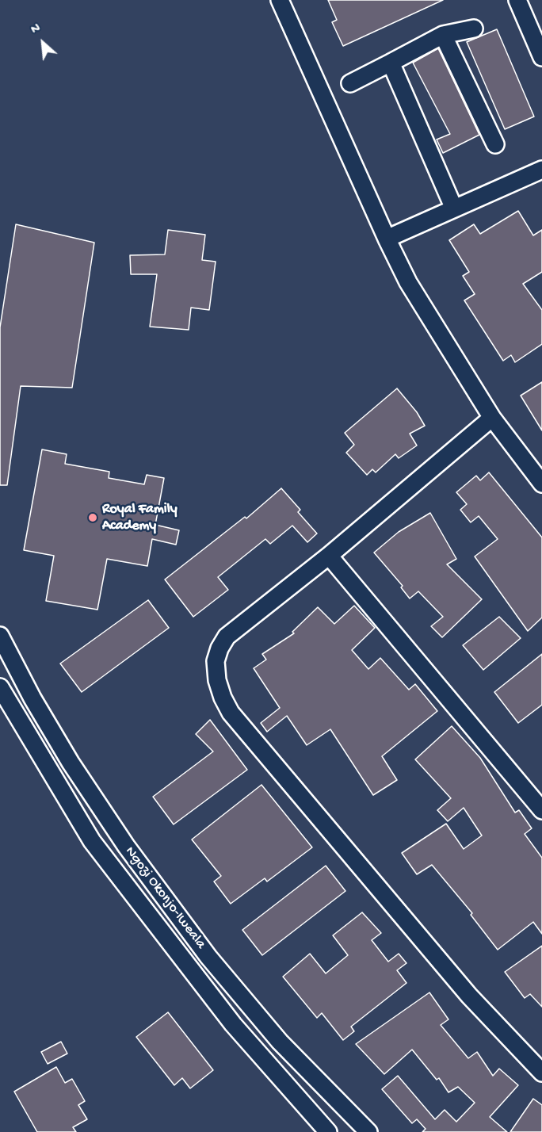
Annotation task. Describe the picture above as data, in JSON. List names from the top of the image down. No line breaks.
{"streets":{"street":["Ngozi Okonjo-Iweala"]},"places":["Royal Family Academy"],"north":"top left"}
